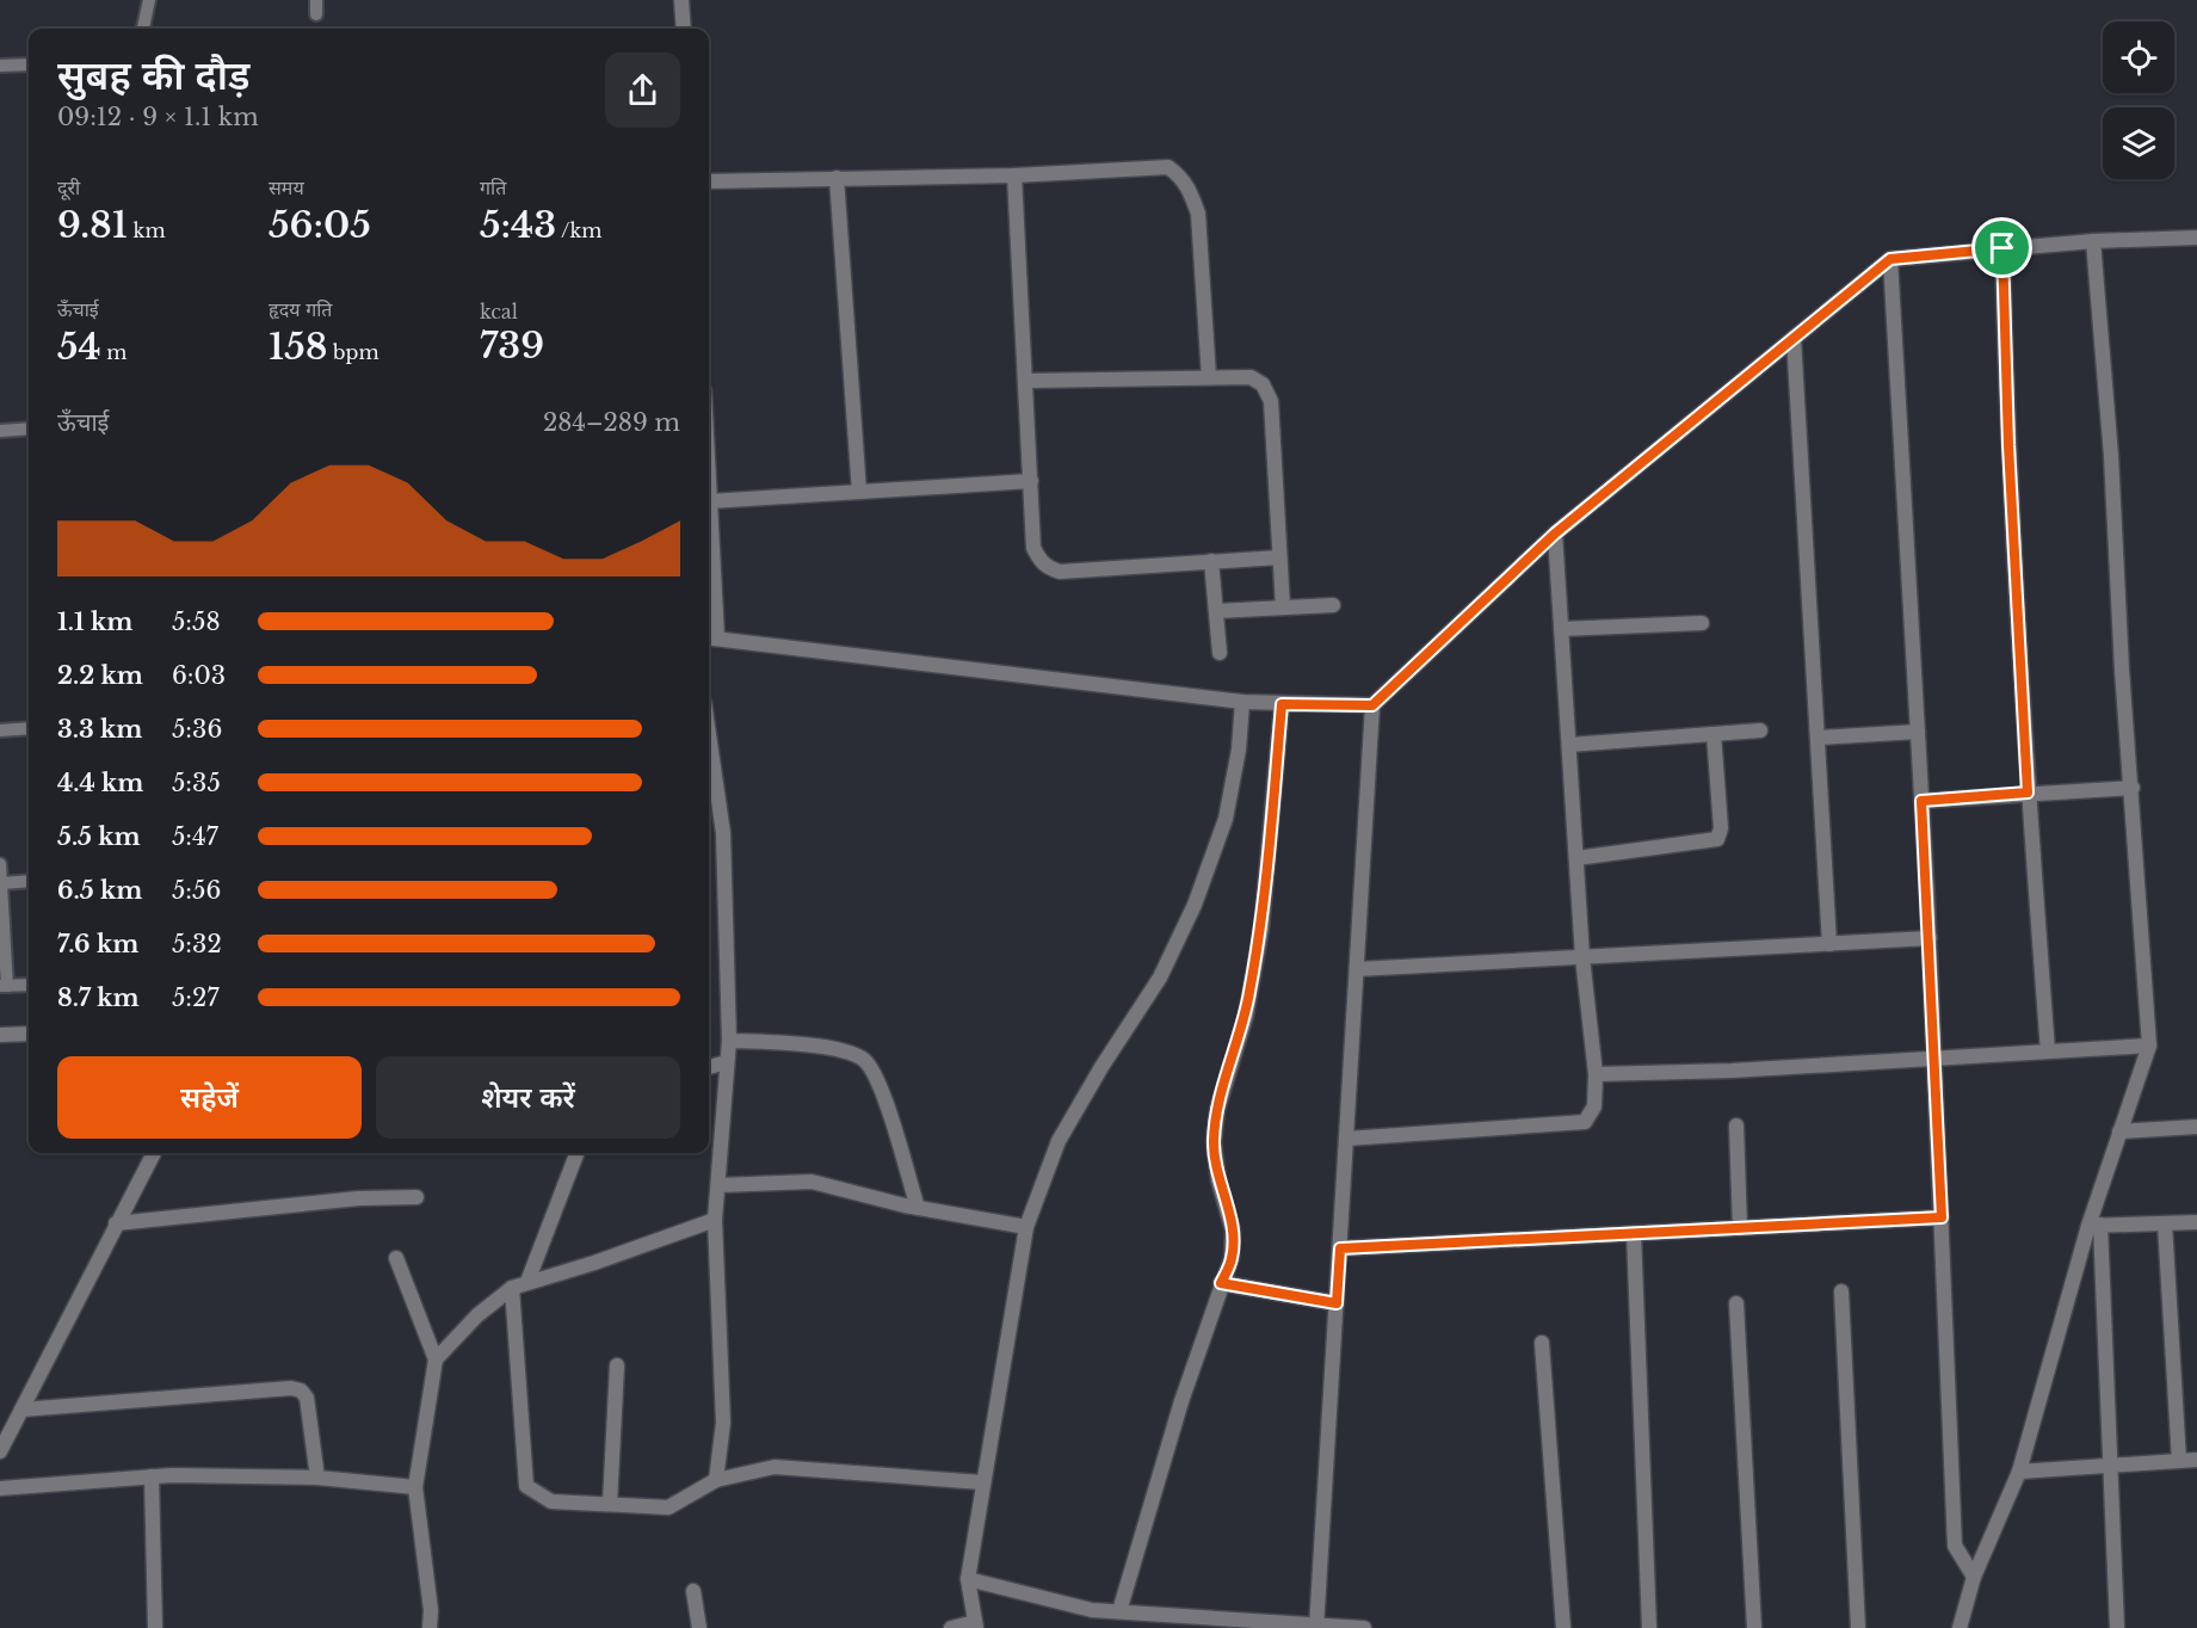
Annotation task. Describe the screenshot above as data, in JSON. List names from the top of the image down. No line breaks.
{"page":{"heading":["सुबह की दौड़","09:12 · 9 × 1.1 km"],"stats":[["दूरी","9.81 km"],["समय","56:05"],["गति","5:43 /km"],["ऊँचाई","54 m"],["हृदय गति","158 bpm"],["kcal","739"]],"chart":["ऊँचाई","284–289 m"],"list":[{"name":"1.1 km","note":"5:58"},{"name":"2.2 km","note":"6:03"},{"name":"3.3 km","note":"5:36"},{"name":"4.4 km","note":"5:35"},{"name":"5.5 km","note":"5:47"},{"name":"6.5 km","note":"5:56"},{"name":"7.6 km","note":"5:32"},{"name":"8.7 km","note":"5:27"}],"buttons":["सहेजें","शेयर करें"]}}
